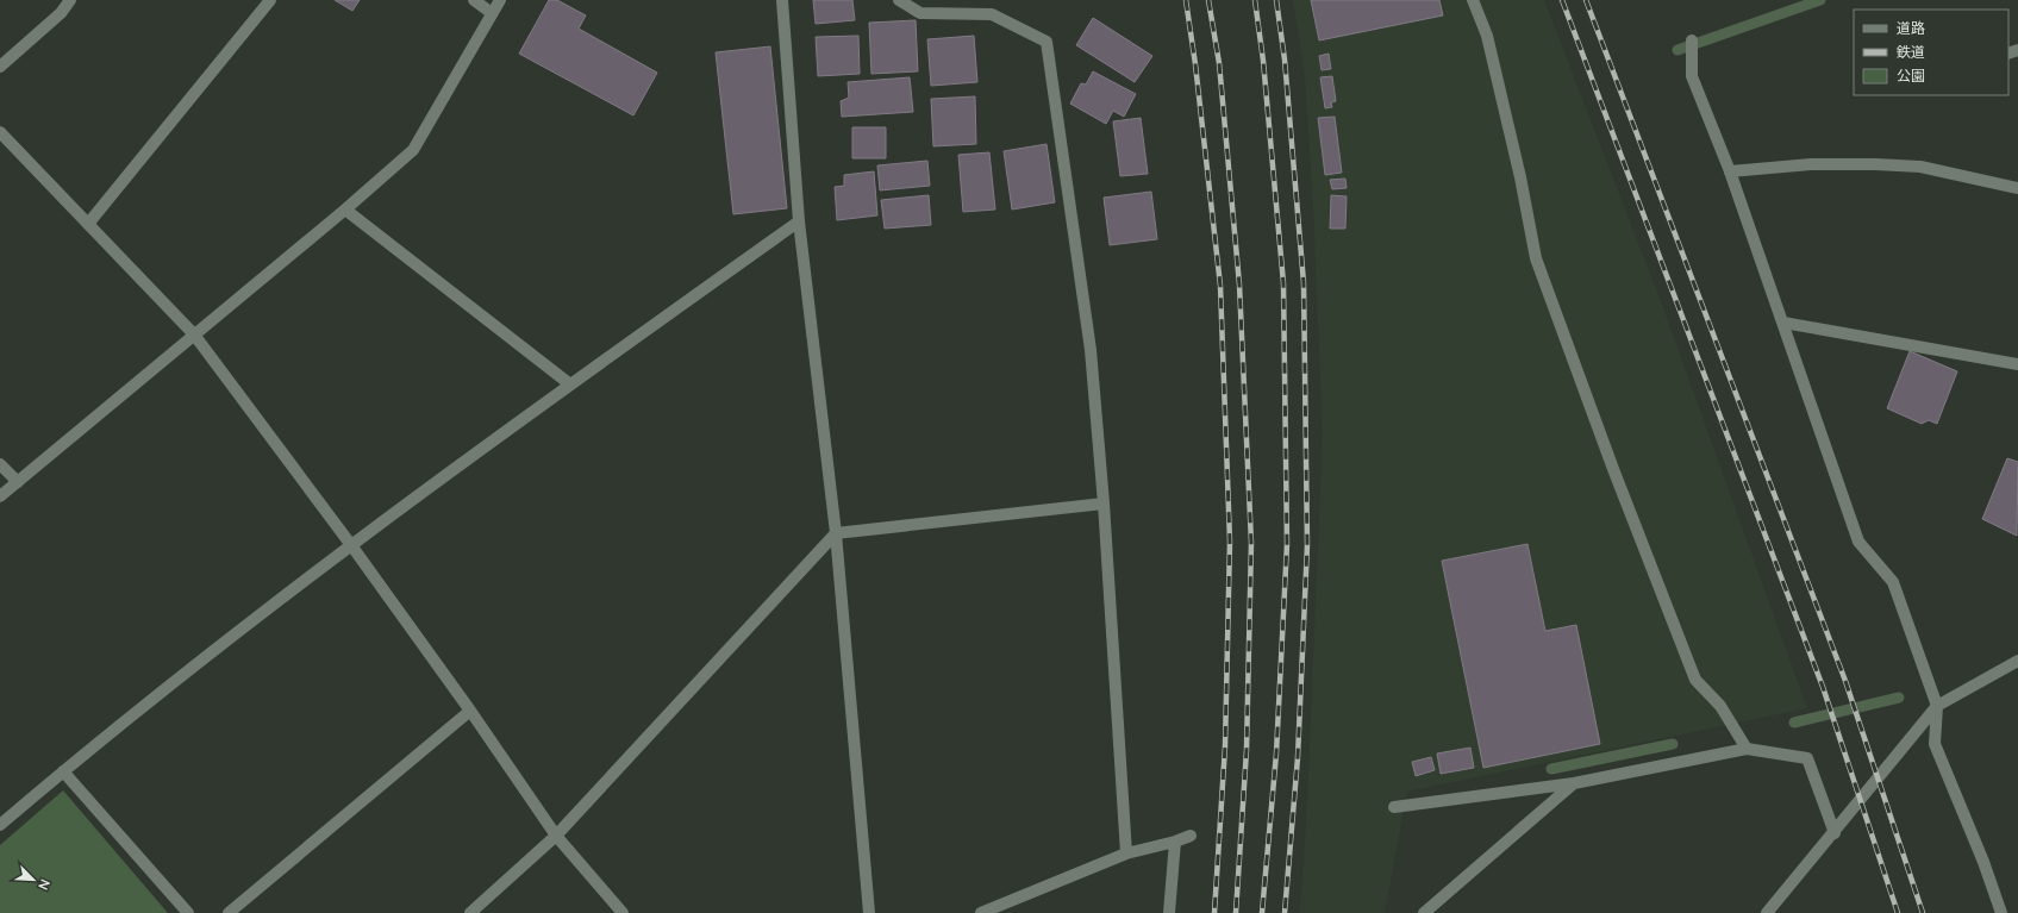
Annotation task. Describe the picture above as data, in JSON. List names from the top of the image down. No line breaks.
{"legend":["道路","鉄道","公園"],"north":"bottom right"}
